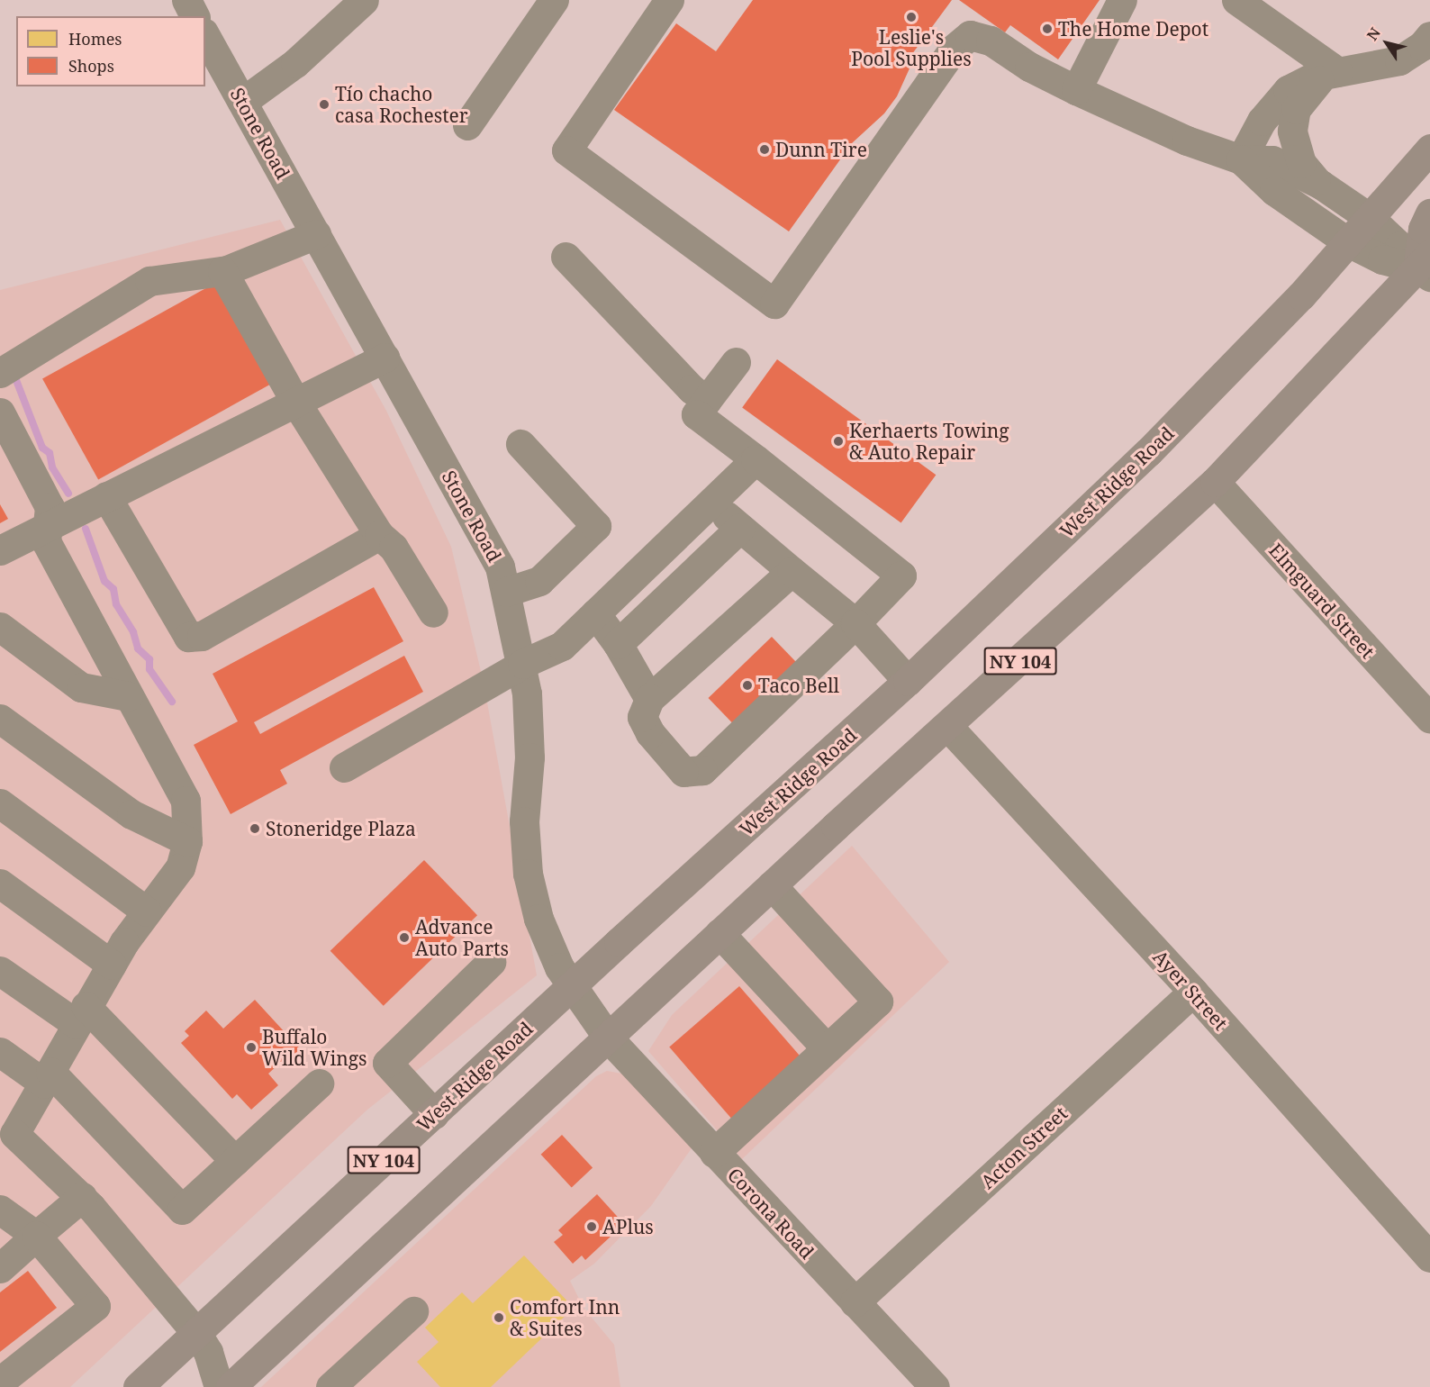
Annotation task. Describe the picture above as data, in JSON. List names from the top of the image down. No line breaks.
{"streets":{"highway":["West Ridge Road","NY 104"],"street":["Stone Road","Elmguard Street","Ayer Street","Acton Street","Corona Road"]},"crossings":[["Stone Road","West Ridge Road"],["Stone Road","NY 104"],["Stone Road","Corona Road"],["Elmguard Street","NY 104"],["NY 104","Ayer Street"],["NY 104","Corona Road"],["Ayer Street","Acton Street"],["Acton Street","Corona Road"]],"places":["Leslie's Pool Supplies","The Home Depot","Tío chacho casa Rochester","Dunn Tire","Kerhaerts Towing & Auto Repair","Taco Bell","Stoneridge Plaza","Advance Auto Parts","Buffalo Wild Wings","APlus","Comfort Inn & Suites"],"legend":["Homes","Shops"],"north":"top left"}
